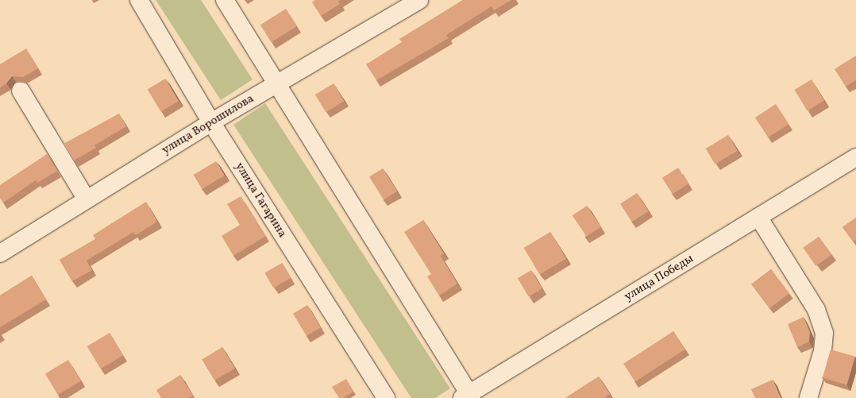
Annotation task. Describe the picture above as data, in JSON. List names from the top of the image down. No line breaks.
{"streets":{"street":["улица Ворошилова","улица Гагарина","улица Победы"]},"crossings":[["улица Ворошилова","улица Гагарина"]]}
